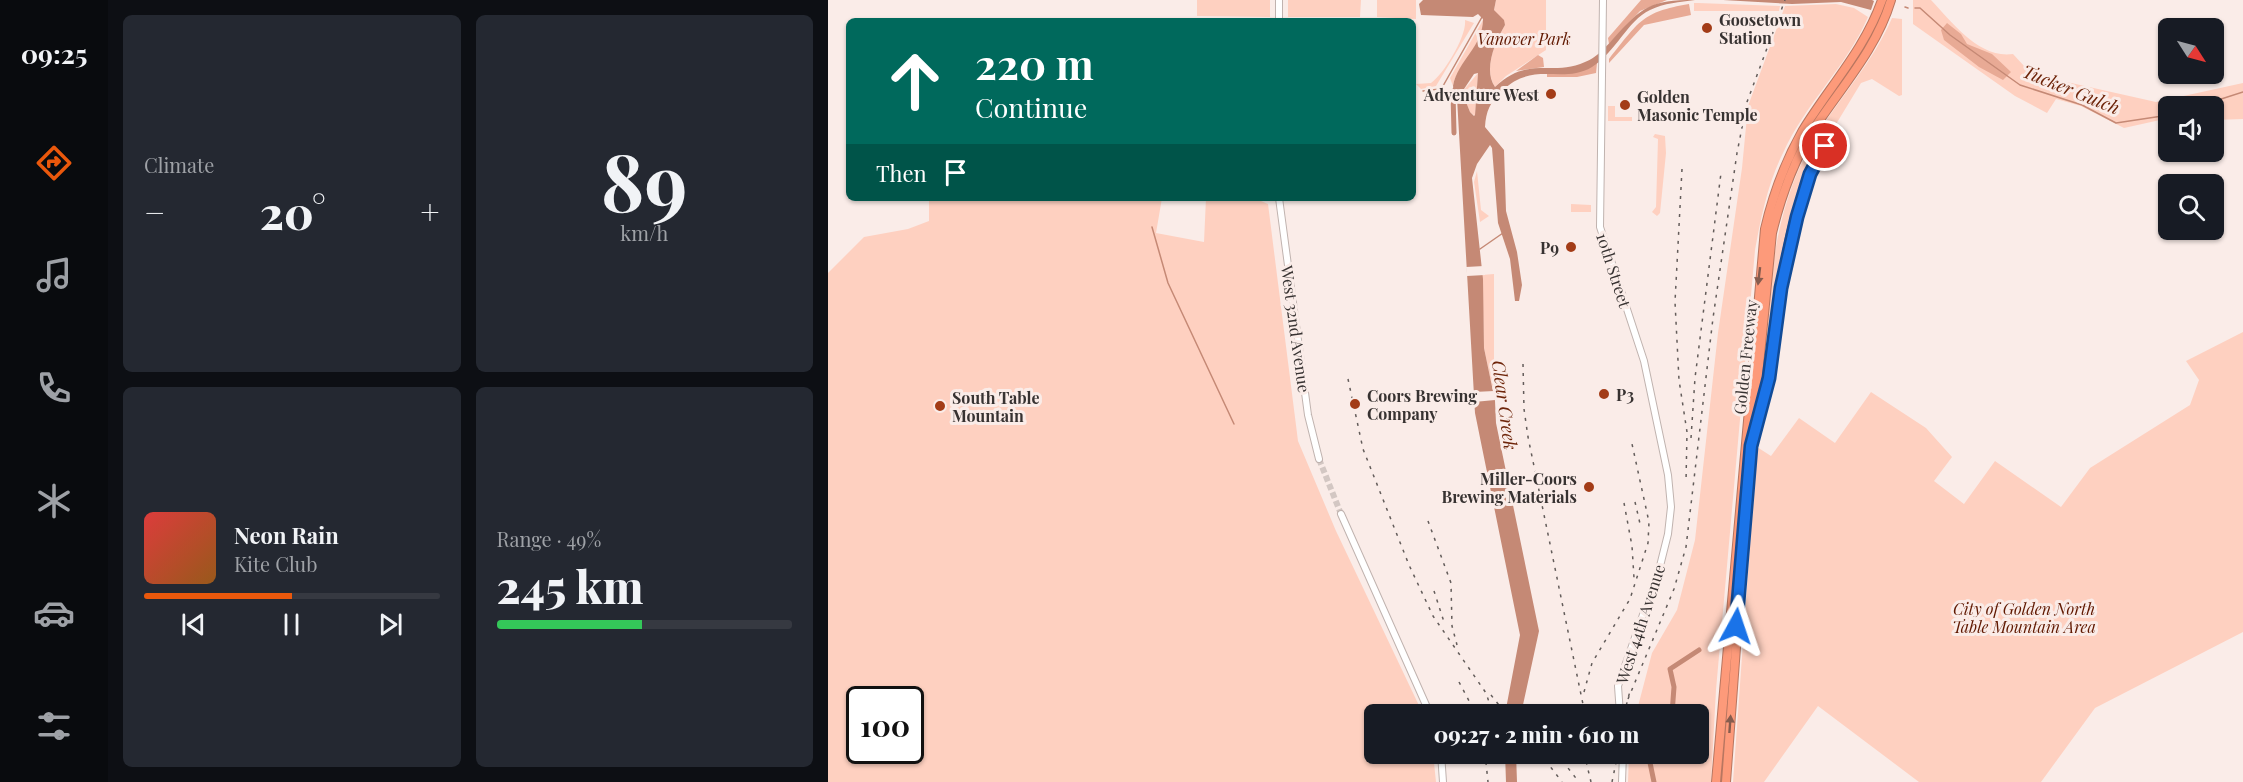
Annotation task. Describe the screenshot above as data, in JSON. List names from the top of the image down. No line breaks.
{"streets":{"highway":["Golden Freeway"],"street":["10th Street","West 32nd Avenue","West 44th Avenue"]},"crossings":[["10th Street","West 44th Avenue"]],"water":["Tucker Gulch","Clear Creek"],"parks":["Vanover Park","City of Golden North Table Mountain Area"],"places":["Goosetown Station","Adventure West","Golden Masonic Temple","P9","P3","Coors Brewing Company","South Table Mountain","Miller-Coors Brewing Materials"],"north":"bottom right","page":{"tabs":"09:25","tile":["Climate",["89","km/h"],["Range · 49%","245 km"]],"turn":["220 m","Continue"],"then":"Then","heat":["−","20°","+"],"song":["Neon Rain","Kite Club"],"limit":"100","trip":"09:27 · 2 min · 610 m"}}
